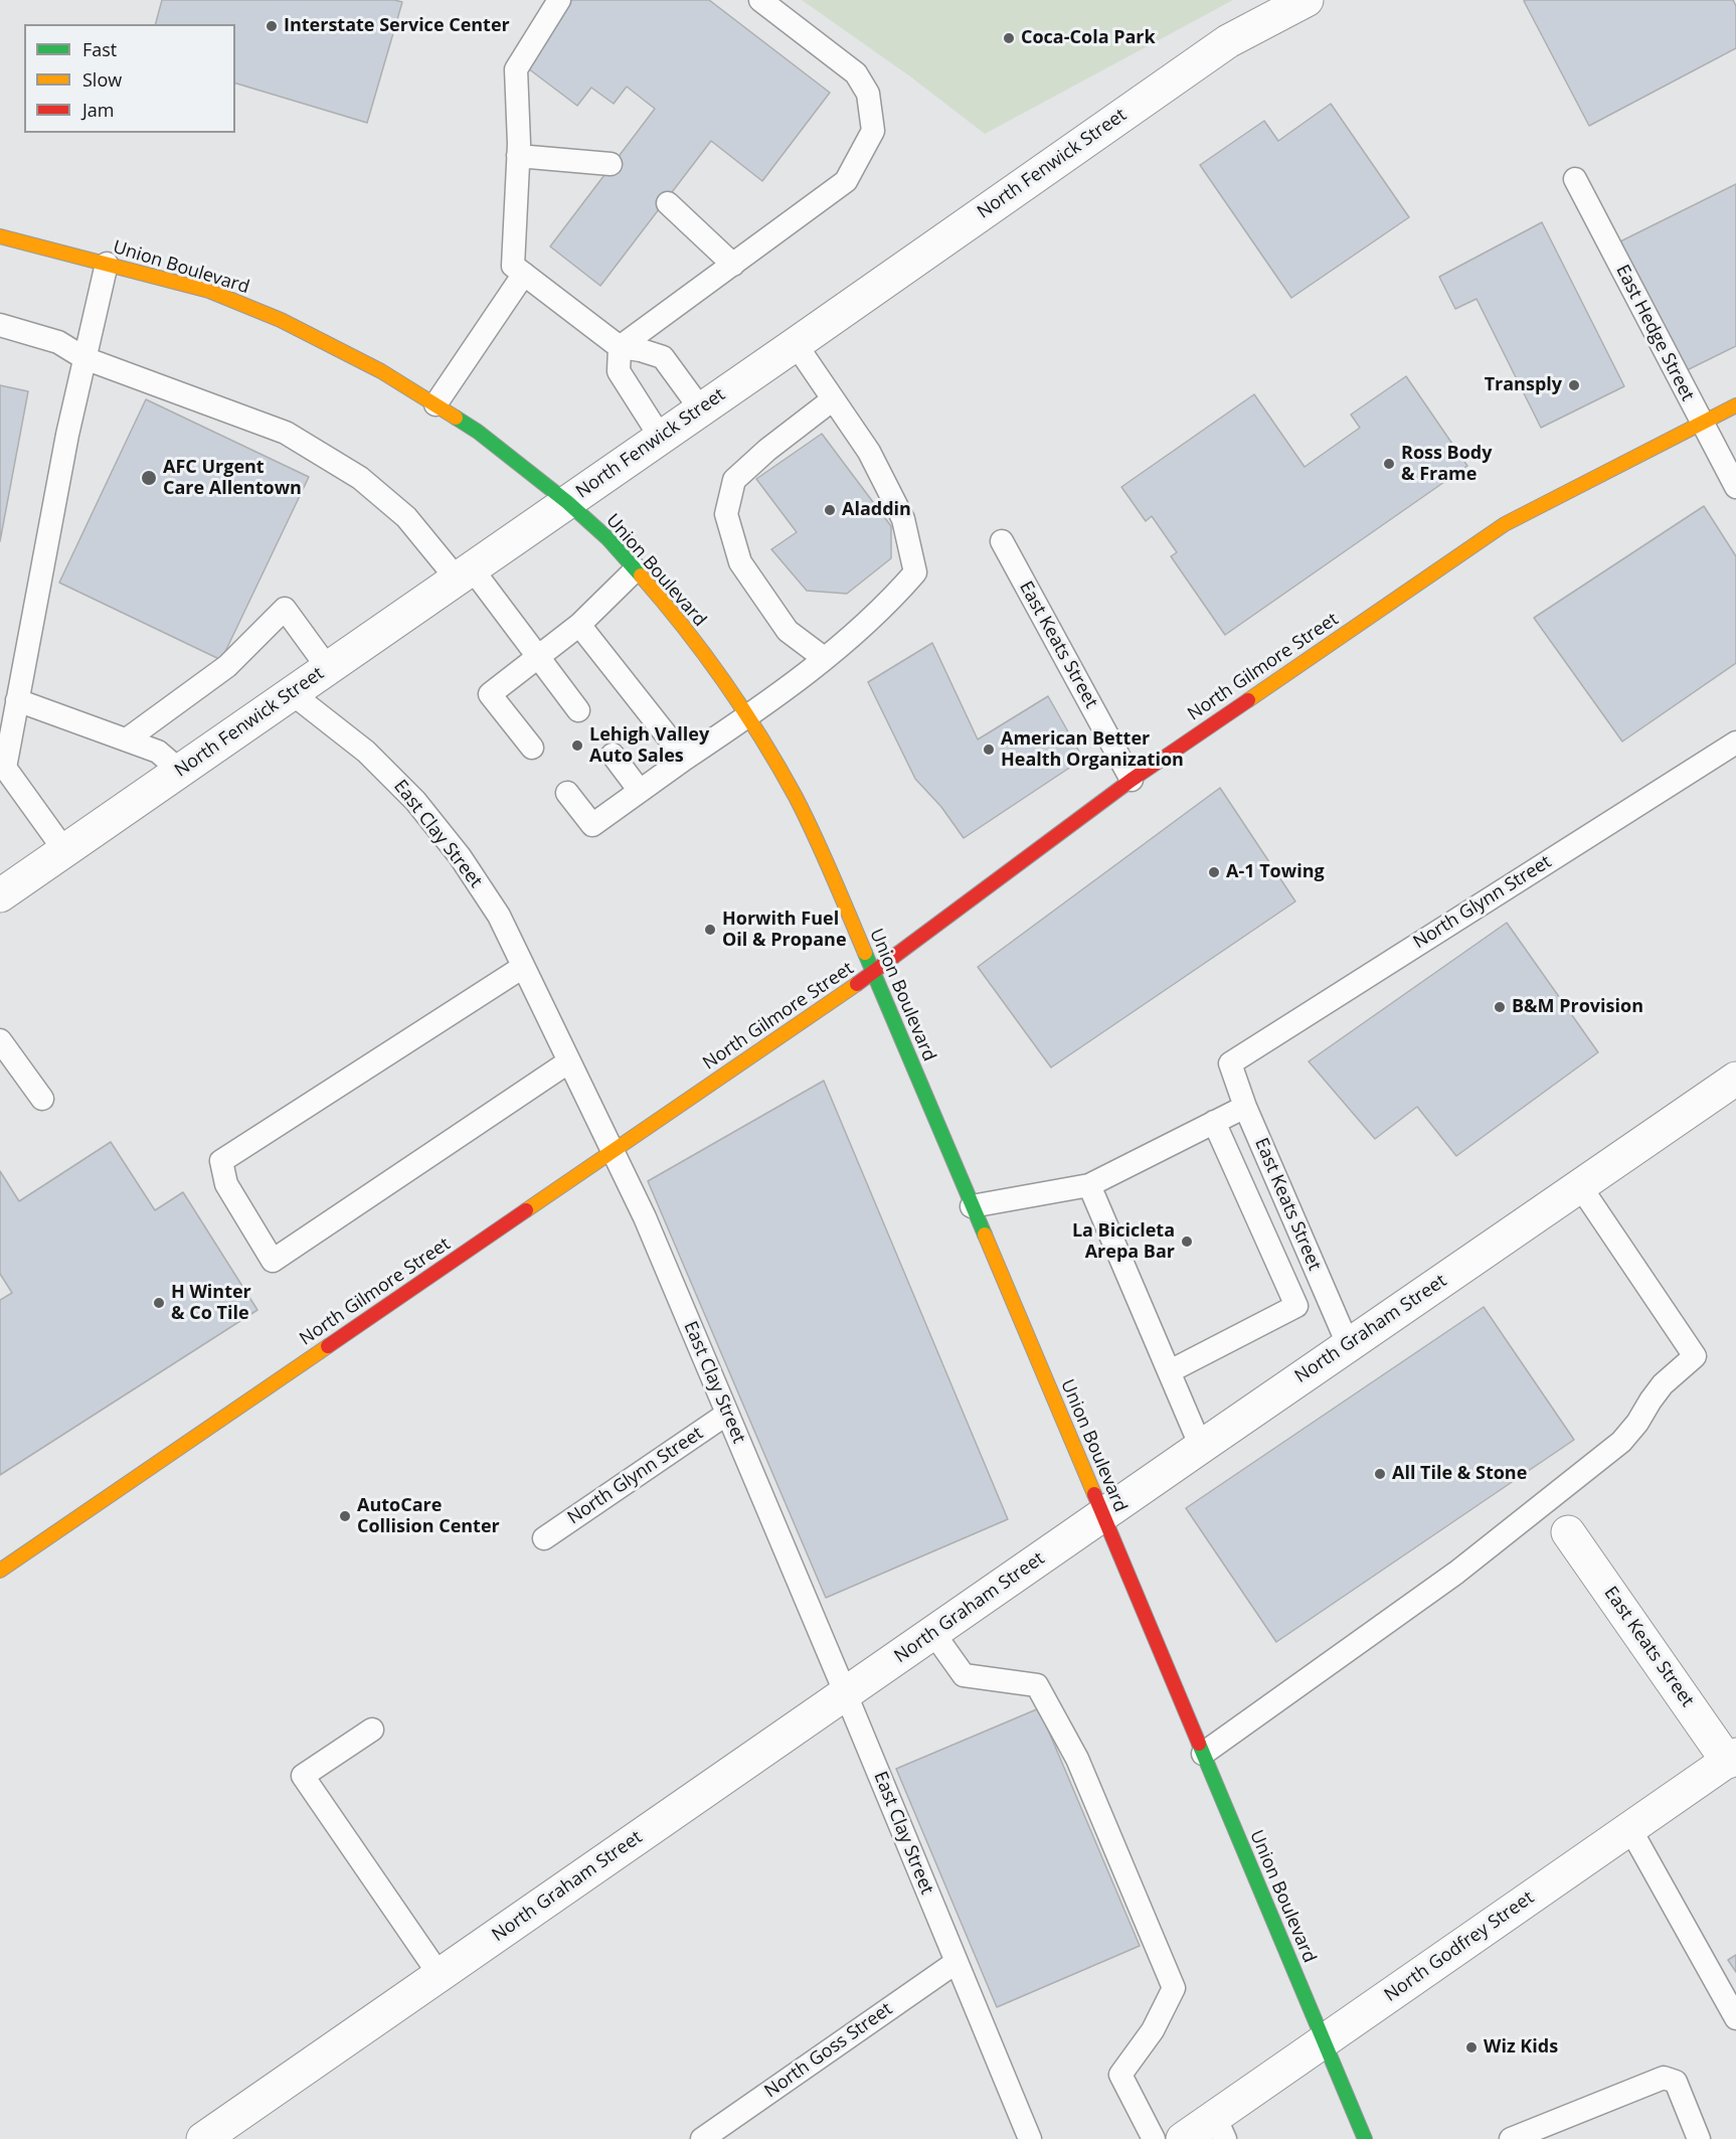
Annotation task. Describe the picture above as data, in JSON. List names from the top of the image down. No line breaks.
{"streets":{"main road":["Union Boulevard","North Gilmore Street"],"street":["North Fenwick Street","East Keats Street","North Graham Street","North Godfrey Street"],"lane":["East Hedge Street","East Clay Street","North Glynn Street","North Goss Street"]},"crossings":[["North Fenwick Street","Union Boulevard"],["North Fenwick Street","East Clay Street"],["Union Boulevard","North Gilmore Street"],["Union Boulevard","North Graham Street"],["Union Boulevard","North Godfrey Street"],["East Hedge Street","North Gilmore Street"],["East Keats Street","North Gilmore Street"],["East Keats Street","North Glynn Street"],["East Keats Street","North Graham Street"],["East Keats Street","North Godfrey Street"],["North Gilmore Street","East Clay Street"],["East Clay Street","North Glynn Street"],["East Clay Street","North Graham Street"],["East Clay Street","North Goss Street"]],"places":["Interstate Service Center","Coca-Cola Park","Transply","Ross Body & Frame","AFC Urgent Care Allentown","Aladdin","Lehigh Valley Auto Sales","American Better Health Organization","A-1 Towing","Horwith Fuel Oil & Propane","B&M Provision","La Bicicleta Arepa Bar","H Winter & Co Tile","All Tile & Stone","AutoCare Collision Center","Wiz Kids"],"legend":["Fast","Slow","Jam"]}
